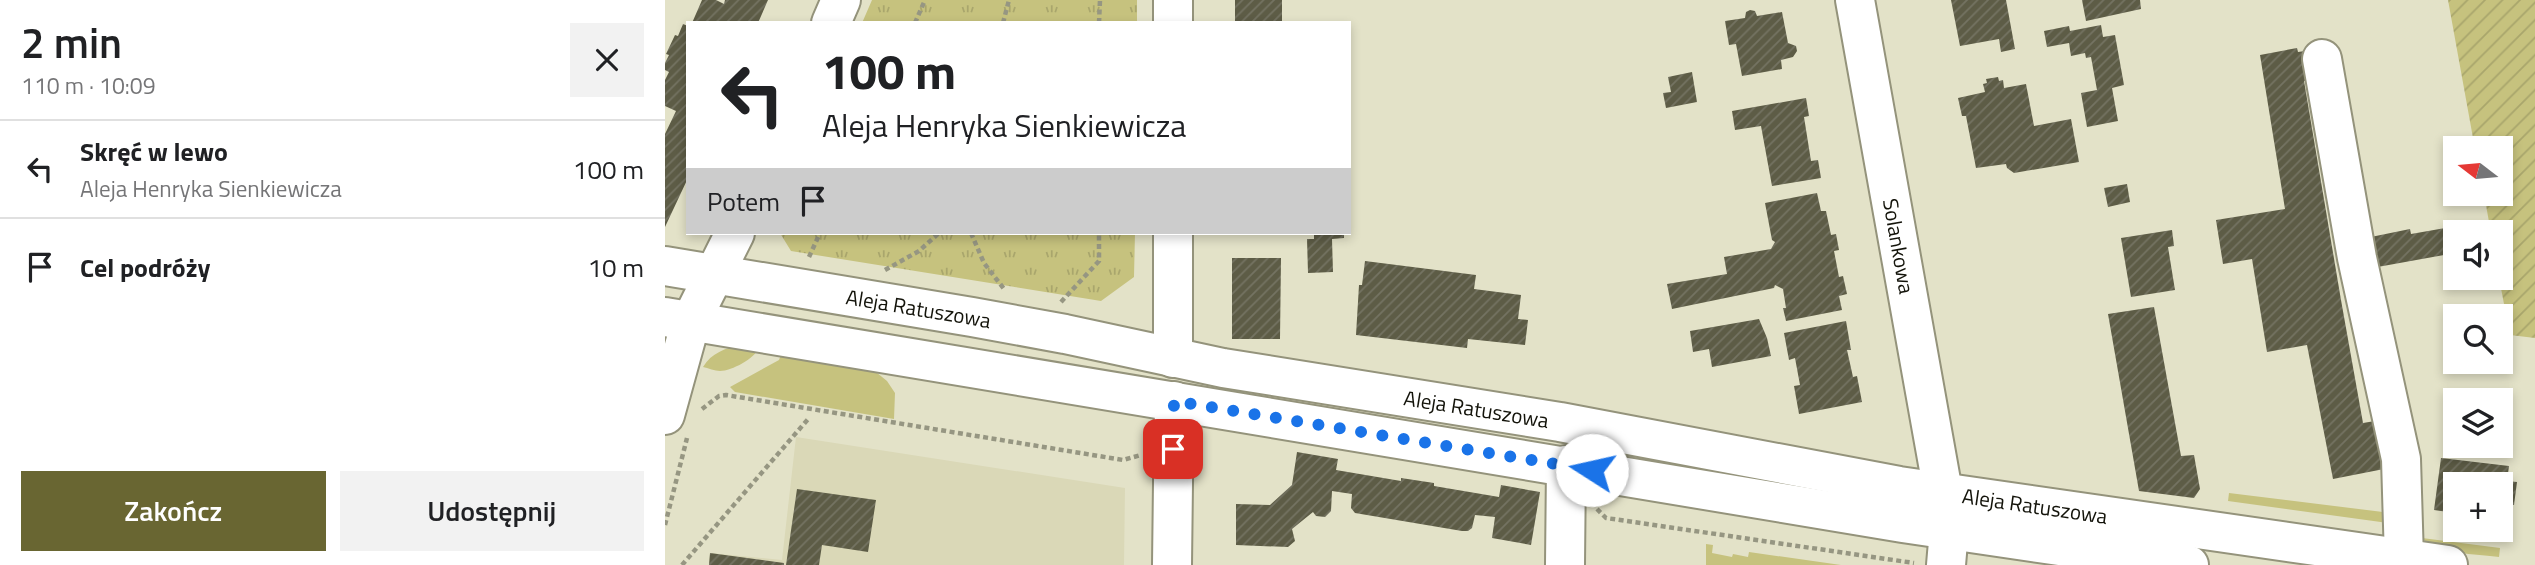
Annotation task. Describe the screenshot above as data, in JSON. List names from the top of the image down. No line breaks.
{"streets":{"street":["Solankowa","Aleja Ratuszowa"]},"crossings":[["Solankowa","Aleja Ratuszowa"]],"north":"left","page":{"heading":["2 min","110 m · 10:09"],"turn":["100 m","Aleja Henryka Sienkiewicza"],"list":[{"name":"Skręć w lewo","note":"Aleja Henryka Sienkiewicza","value":"100 m"},{"name":"Cel podróży","value":"10 m"}],"map_buttons":"+","then":"Potem","buttons":["Zakończ","Udostępnij"]}}
